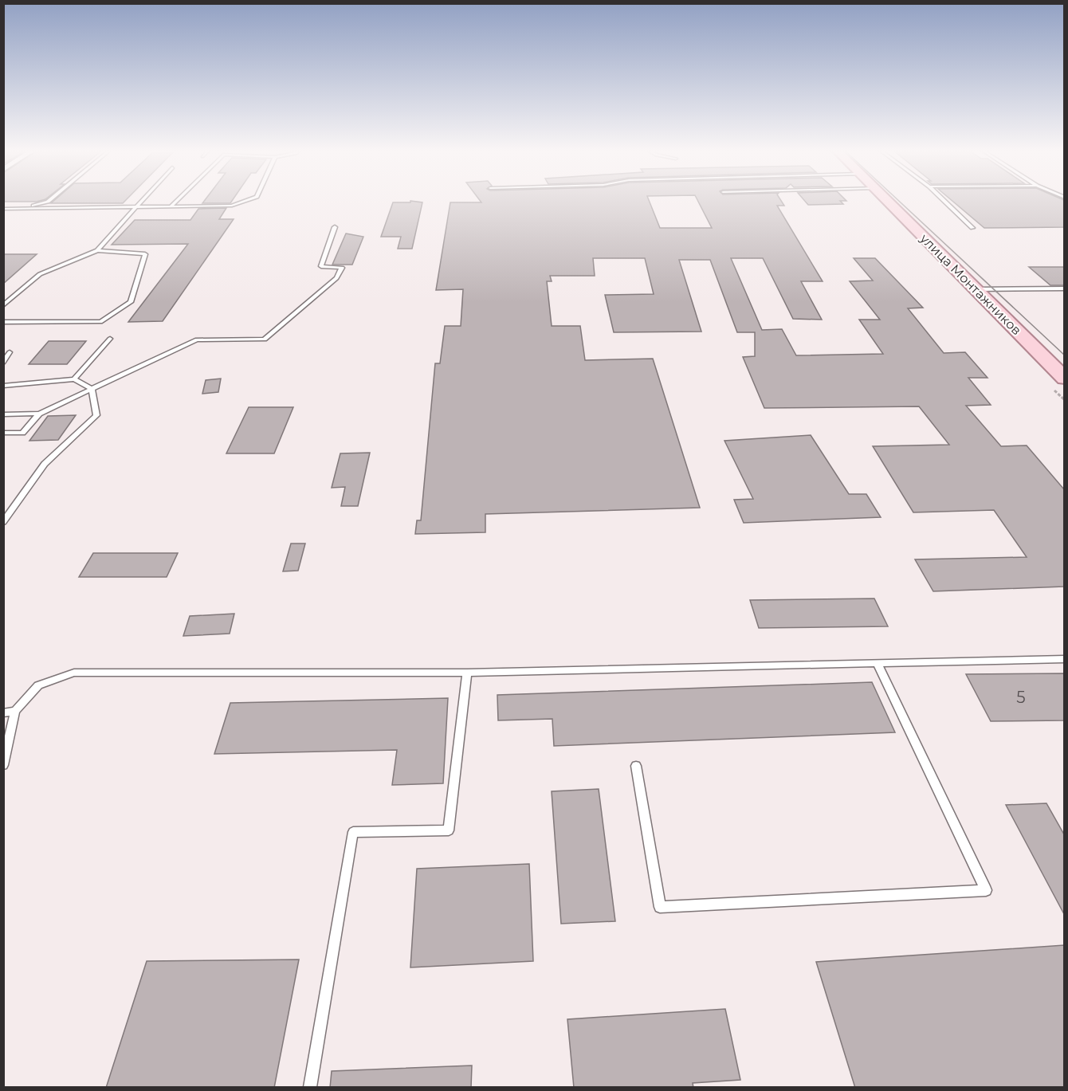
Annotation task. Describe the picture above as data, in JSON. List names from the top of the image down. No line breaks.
{"streets":{"main road":["улица Монтажников"]},"house_numbers":["5"]}
